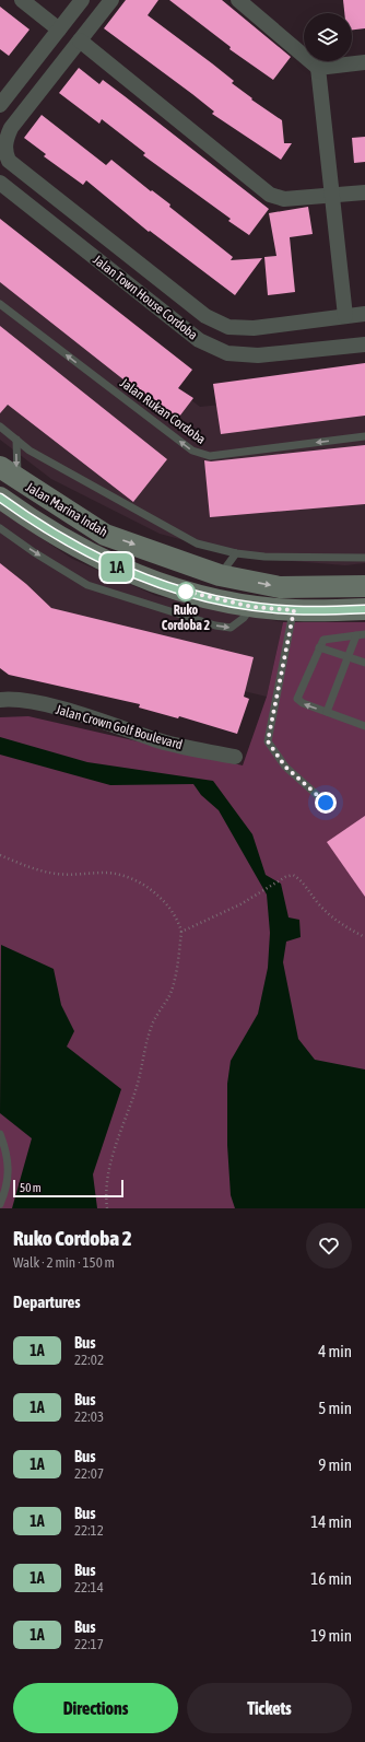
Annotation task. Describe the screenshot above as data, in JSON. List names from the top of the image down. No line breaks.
{"streets":{"main road":["Jalan Marina Indah"],"street":["Jalan Town House Cordoba","Jalan Crown Golf Boulevard"],"lane":["Jalan Rukan Cordoba"]},"one_way":["Jalan Rukan Cordoba"],"places":["Ruko Cordoba 2"],"lines":["bus line 1A"],"scale_bar":"50 m","page":{"on_map":"1A","scale":"50 m","heading":[["Ruko Cordoba 2","Walk · 2 min · 150 m"],"Departures"],"list":[{"mark":"1A","name":"Bus","note":"22:02","value":"4 min"},{"mark":"1A","name":"Bus","note":"22:03","value":"5 min"},{"mark":"1A","name":"Bus","note":"22:07","value":"9 min"},{"mark":"1A","name":"Bus","note":"22:12","value":"14 min"},{"mark":"1A","name":"Bus","note":"22:14","value":"16 min"},{"mark":"1A","name":"Bus","note":"22:17","value":"19 min"}],"buttons":["Directions","Tickets"]}}
